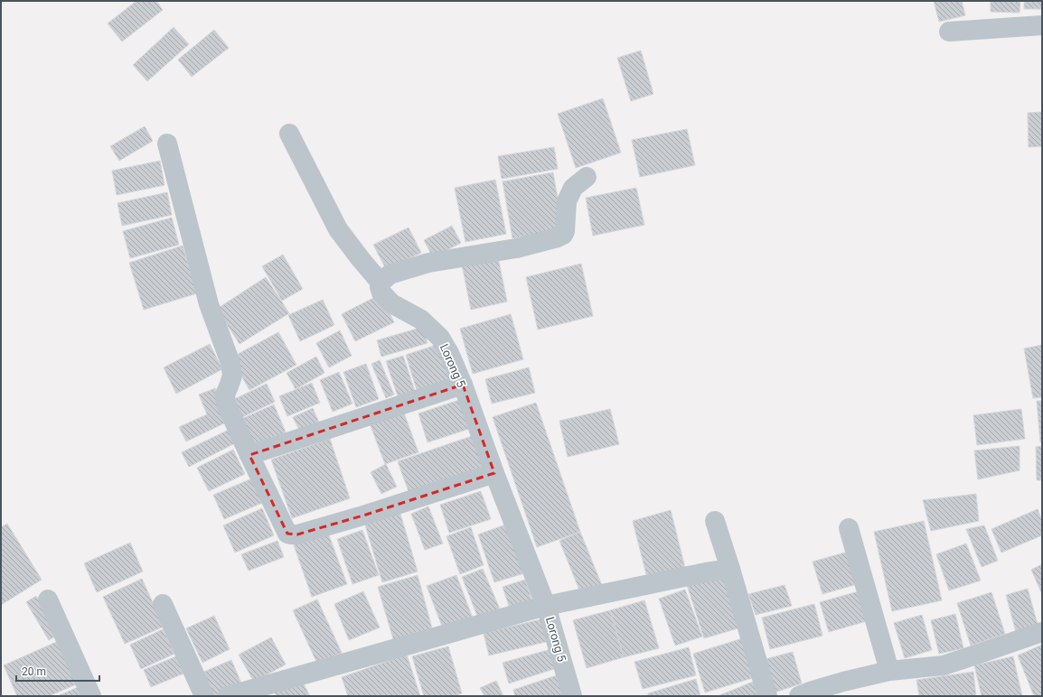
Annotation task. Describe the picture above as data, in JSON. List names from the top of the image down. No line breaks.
{"streets":{"street":["Lorong 5"]},"scale_bar":"20 m"}
